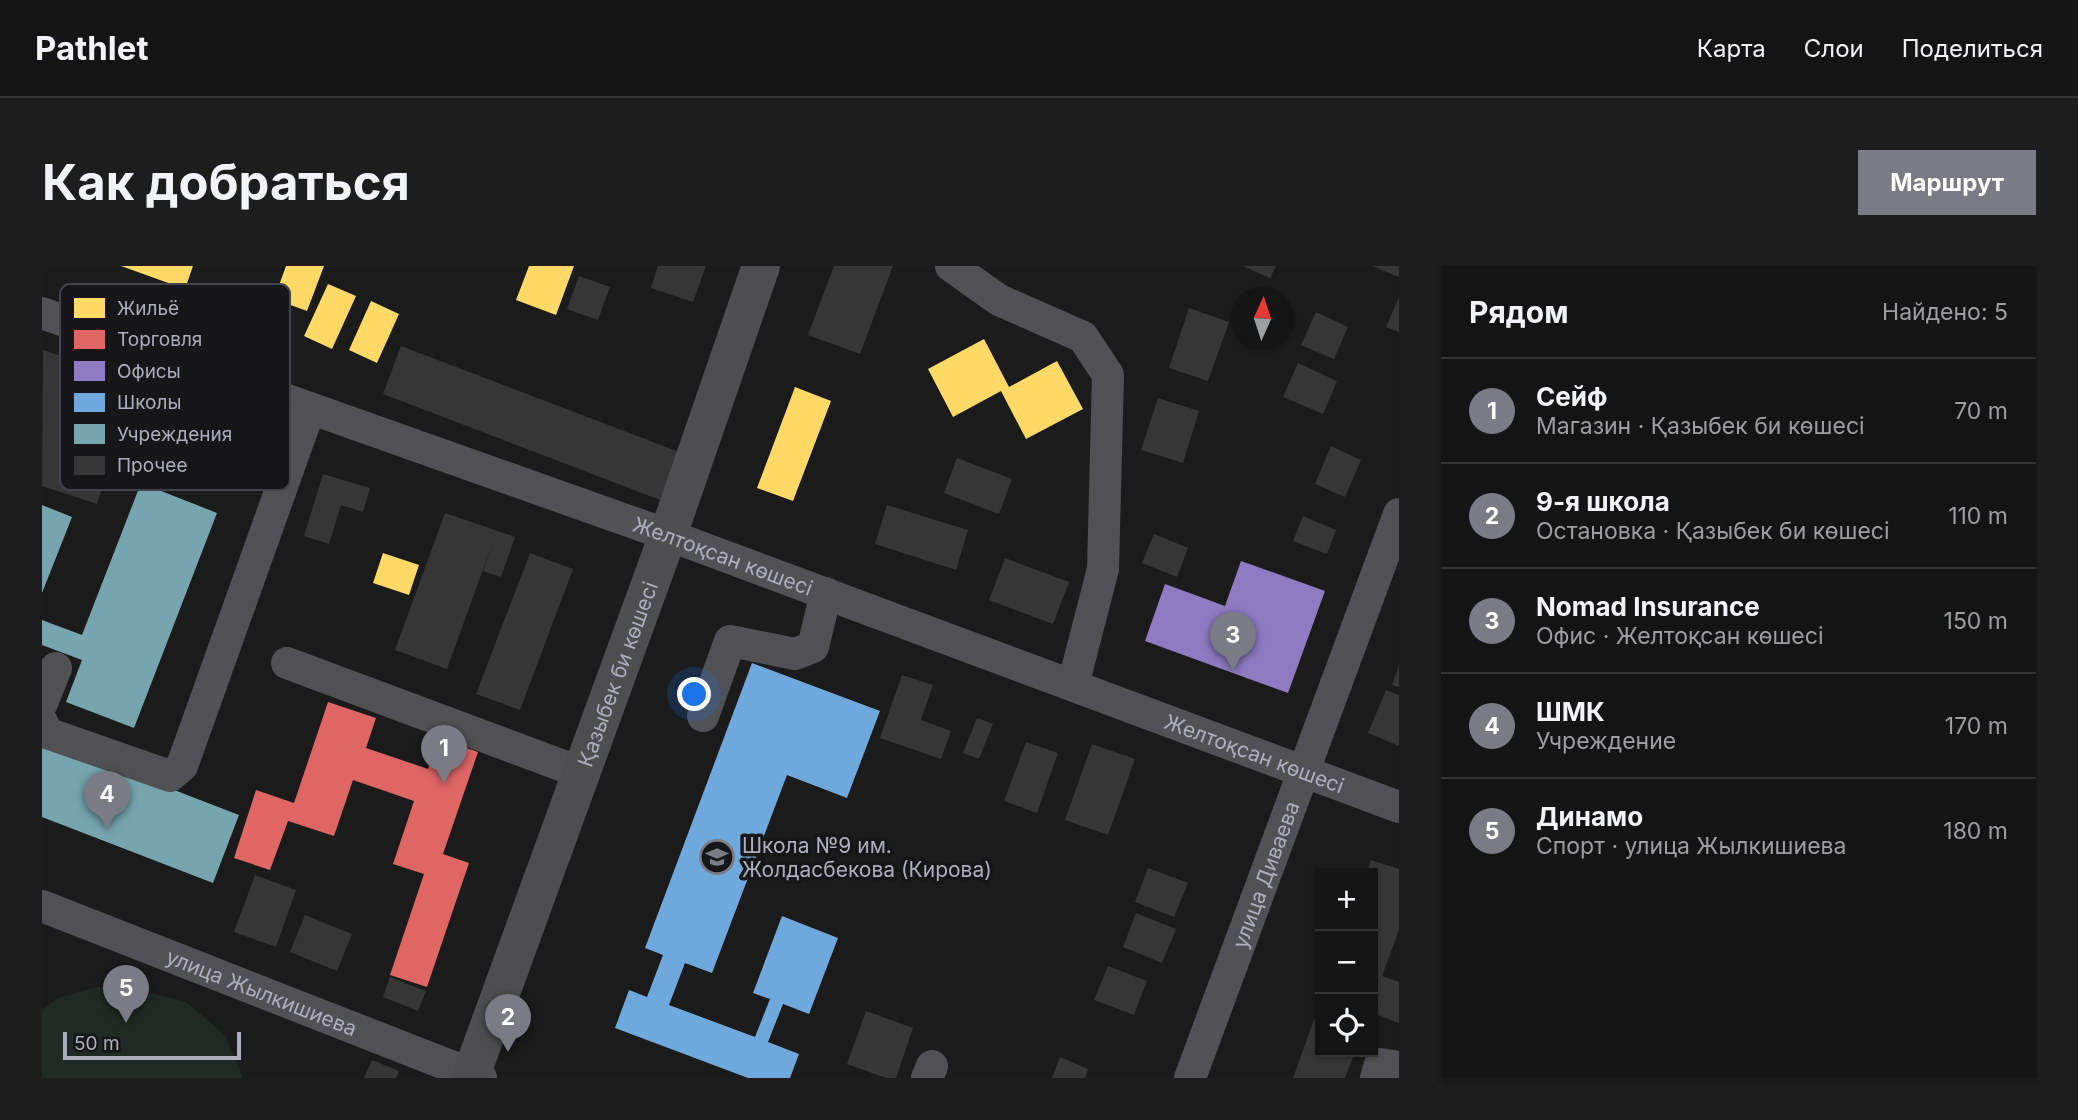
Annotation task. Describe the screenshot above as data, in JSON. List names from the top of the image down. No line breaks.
{"streets":{"main road":["Қазыбек би көшесі"],"street":["Желтоқсан көшесі","улица Диваева","улица Жылкишиева"]},"crossings":[["Желтоқсан көшесі","Қазыбек би көшесі"],["Желтоқсан көшесі","улица Диваева"],["Қазыбек би көшесі","улица Жылкишиева"]],"places":{"school or university":["Школа №9 им. Жолдасбекова (Кирова)"]},"legend":["Жильё","Торговля","Офисы","Школы","Учреждения","Прочее"],"scale_bar":"50 m","north":"top","page":{"header":"Pathlet","nav":["Карта","Слои","Поделиться"],"buttons":"Маршрут","title":"Как добраться","heading":["Рядом","Найдено: 5"],"list":[{"mark":"1","name":"Сейф","note":"Магазин · Қазыбек би көшесі","value":"70 m"},{"mark":"2","name":"9-я школа","note":"Остановка · Қазыбек би көшесі","value":"110 m"},{"mark":"3","name":"Nomad Insurance","note":"Офис · Желтоқсан көшесі","value":"150 m"},{"mark":"4","name":"ШМК","note":"Учреждение","value":"170 m"},{"mark":"5","name":"Динамо","note":"Спорт · улица Жылкишиева","value":"180 m"}],"pins":["3","1","4","5","2"],"map_buttons":["+","−"],"scale":"50 m"}}
